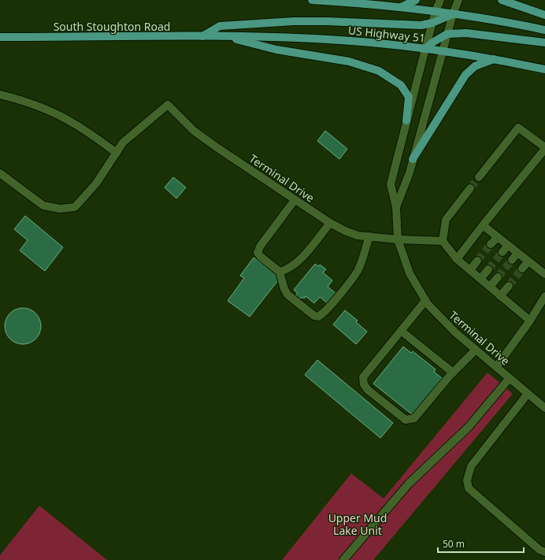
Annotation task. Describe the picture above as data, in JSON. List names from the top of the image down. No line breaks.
{"streets":{"main road":["South Stoughton Road","US Highway 51"],"street":["Terminal Drive"]},"crossings":[["South Stoughton Road","US Highway 51"],["US Highway 51","Terminal Drive"]],"parks":["Upper Mud Lake Unit"],"scale_bar":"50 m"}
